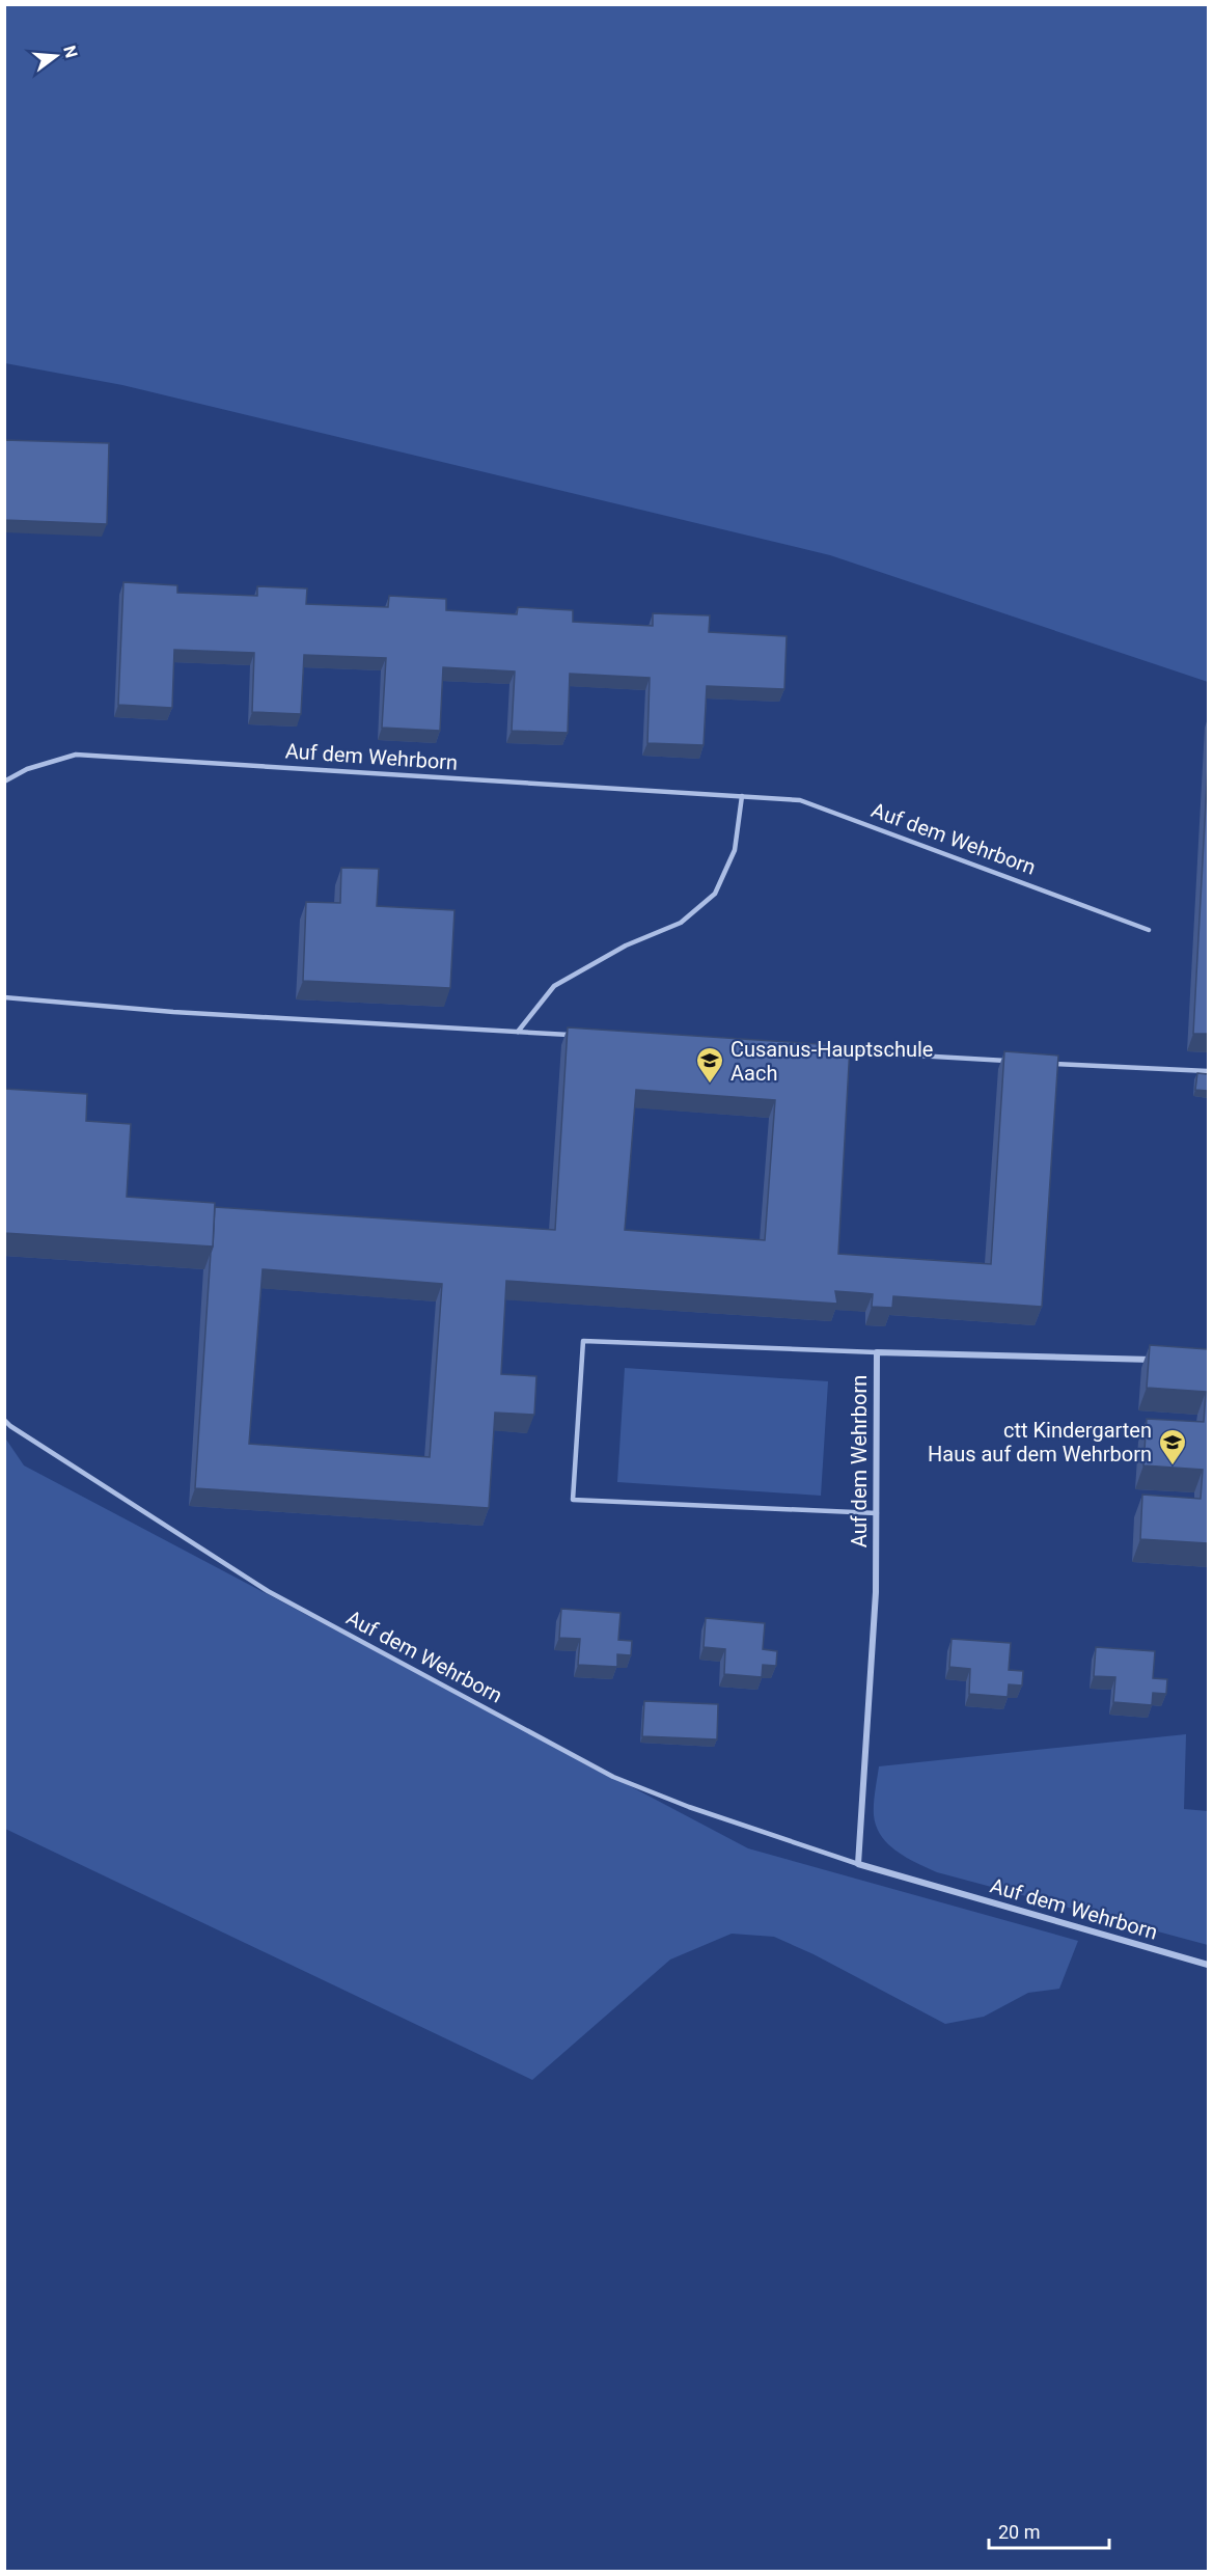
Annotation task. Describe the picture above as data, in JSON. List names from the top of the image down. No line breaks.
{"streets":{"street":["Auf dem Wehrborn"]},"places":{"school or university":["Cusanus-Hauptschule Aach","ctt Kindergarten Haus auf dem Wehrborn"]},"scale_bar":"20 m","north":"right"}
